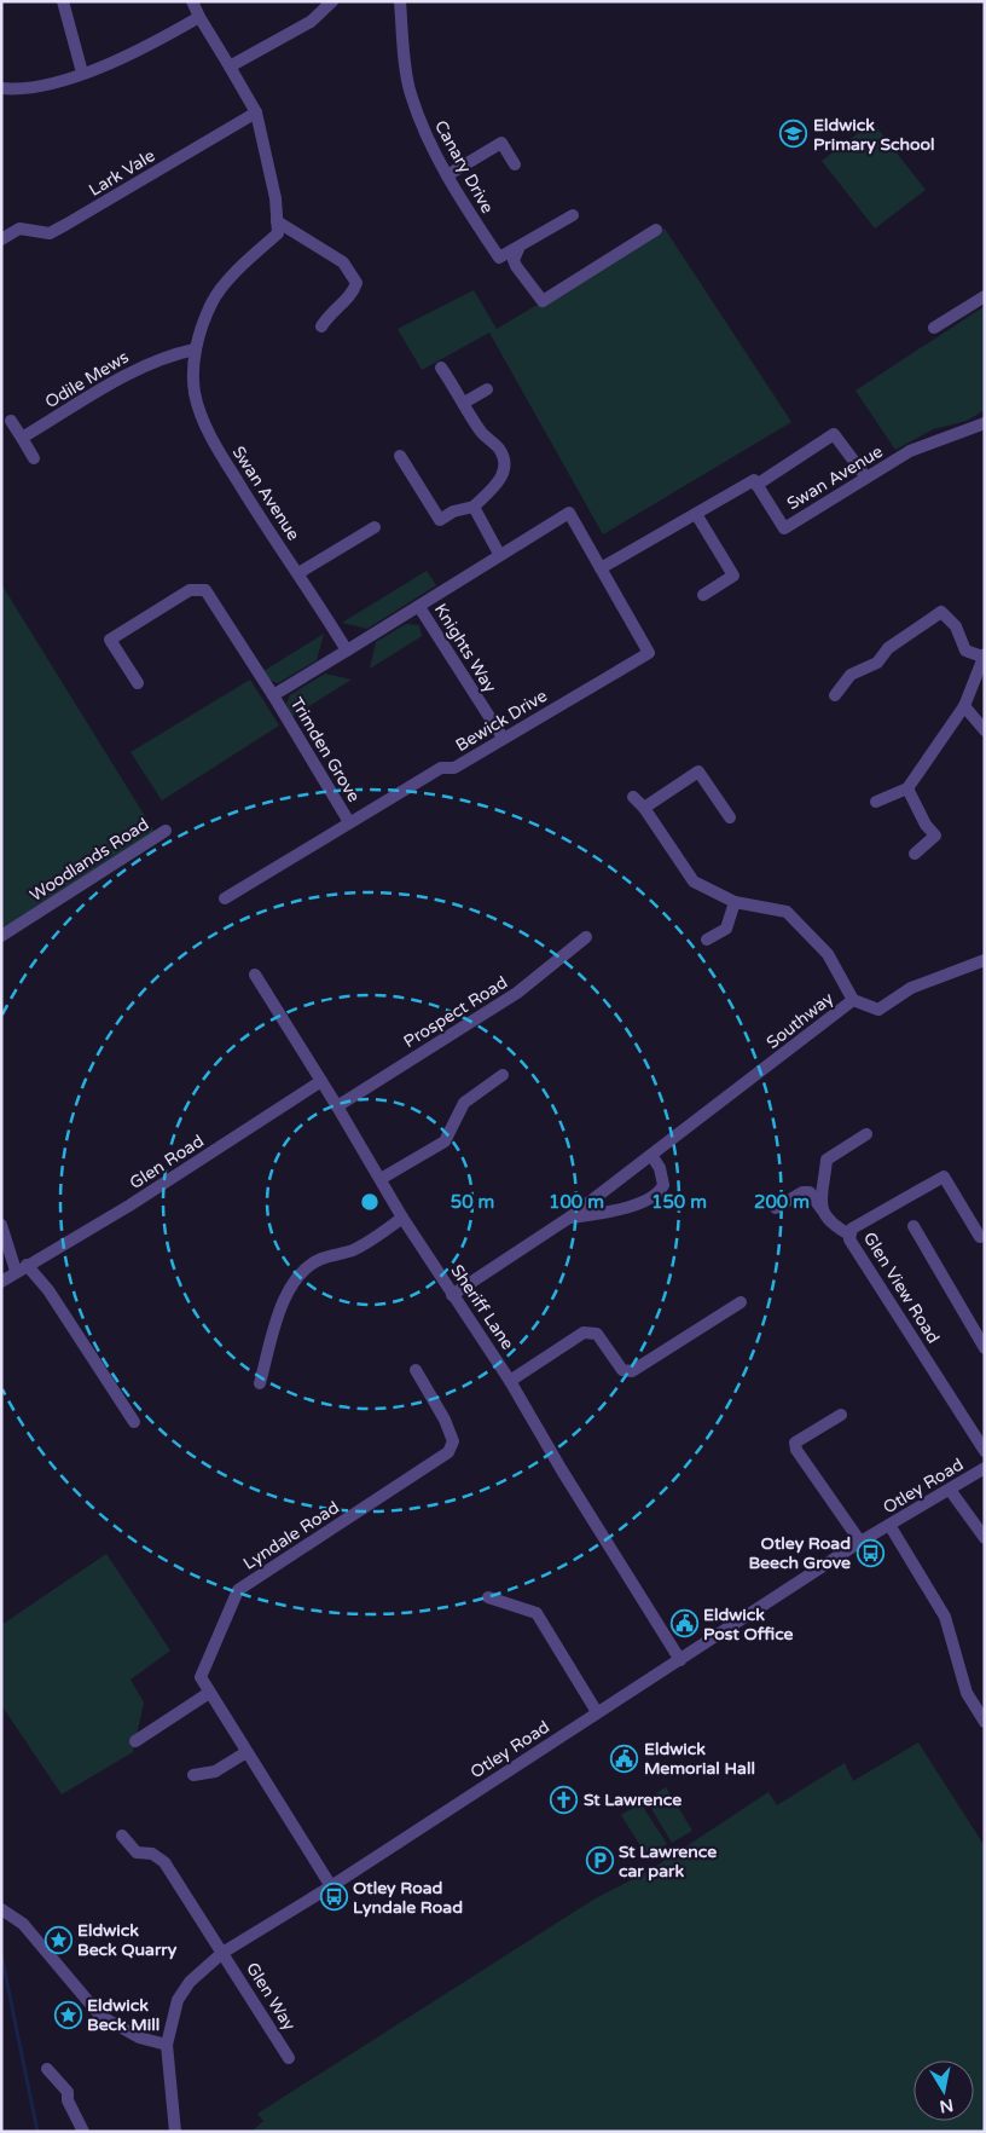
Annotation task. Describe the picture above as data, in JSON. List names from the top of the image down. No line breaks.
{"streets":{"street":["Canary Drive","Lark Vale","Odile Mews","Swan Avenue","Knights Way","Bewick Drive","Trimden Grove","Woodlands Road","Prospect Road","Southway","Glen Road","Glen View Road","Sheriff Lane","Otley Road","Lyndale Road","Glen Way"]},"crossings":[["Odile Mews","Swan Avenue"],["Knights Way","Bewick Drive"],["Bewick Drive","Trimden Grove"],["Prospect Road","Sheriff Lane"],["Southway","Sheriff Lane"],["Glen Road","Sheriff Lane"],["Sheriff Lane","Otley Road"],["Otley Road","Lyndale Road"],["Otley Road","Glen Way"]],"places":{"school or university":["Eldwick Primary School"],"bus stop":["Otley Road Beech Grove","Otley Road Lyndale Road"],"public building":["Eldwick Post Office","Eldwick Memorial Hall"],"church":["St Lawrence"],"parking":["St Lawrence car park"],"place":["Eldwick Beck Quarry","Eldwick Beck Mill"]},"north":"bottom","rings":["50 m","100 m","150 m","200 m"]}
